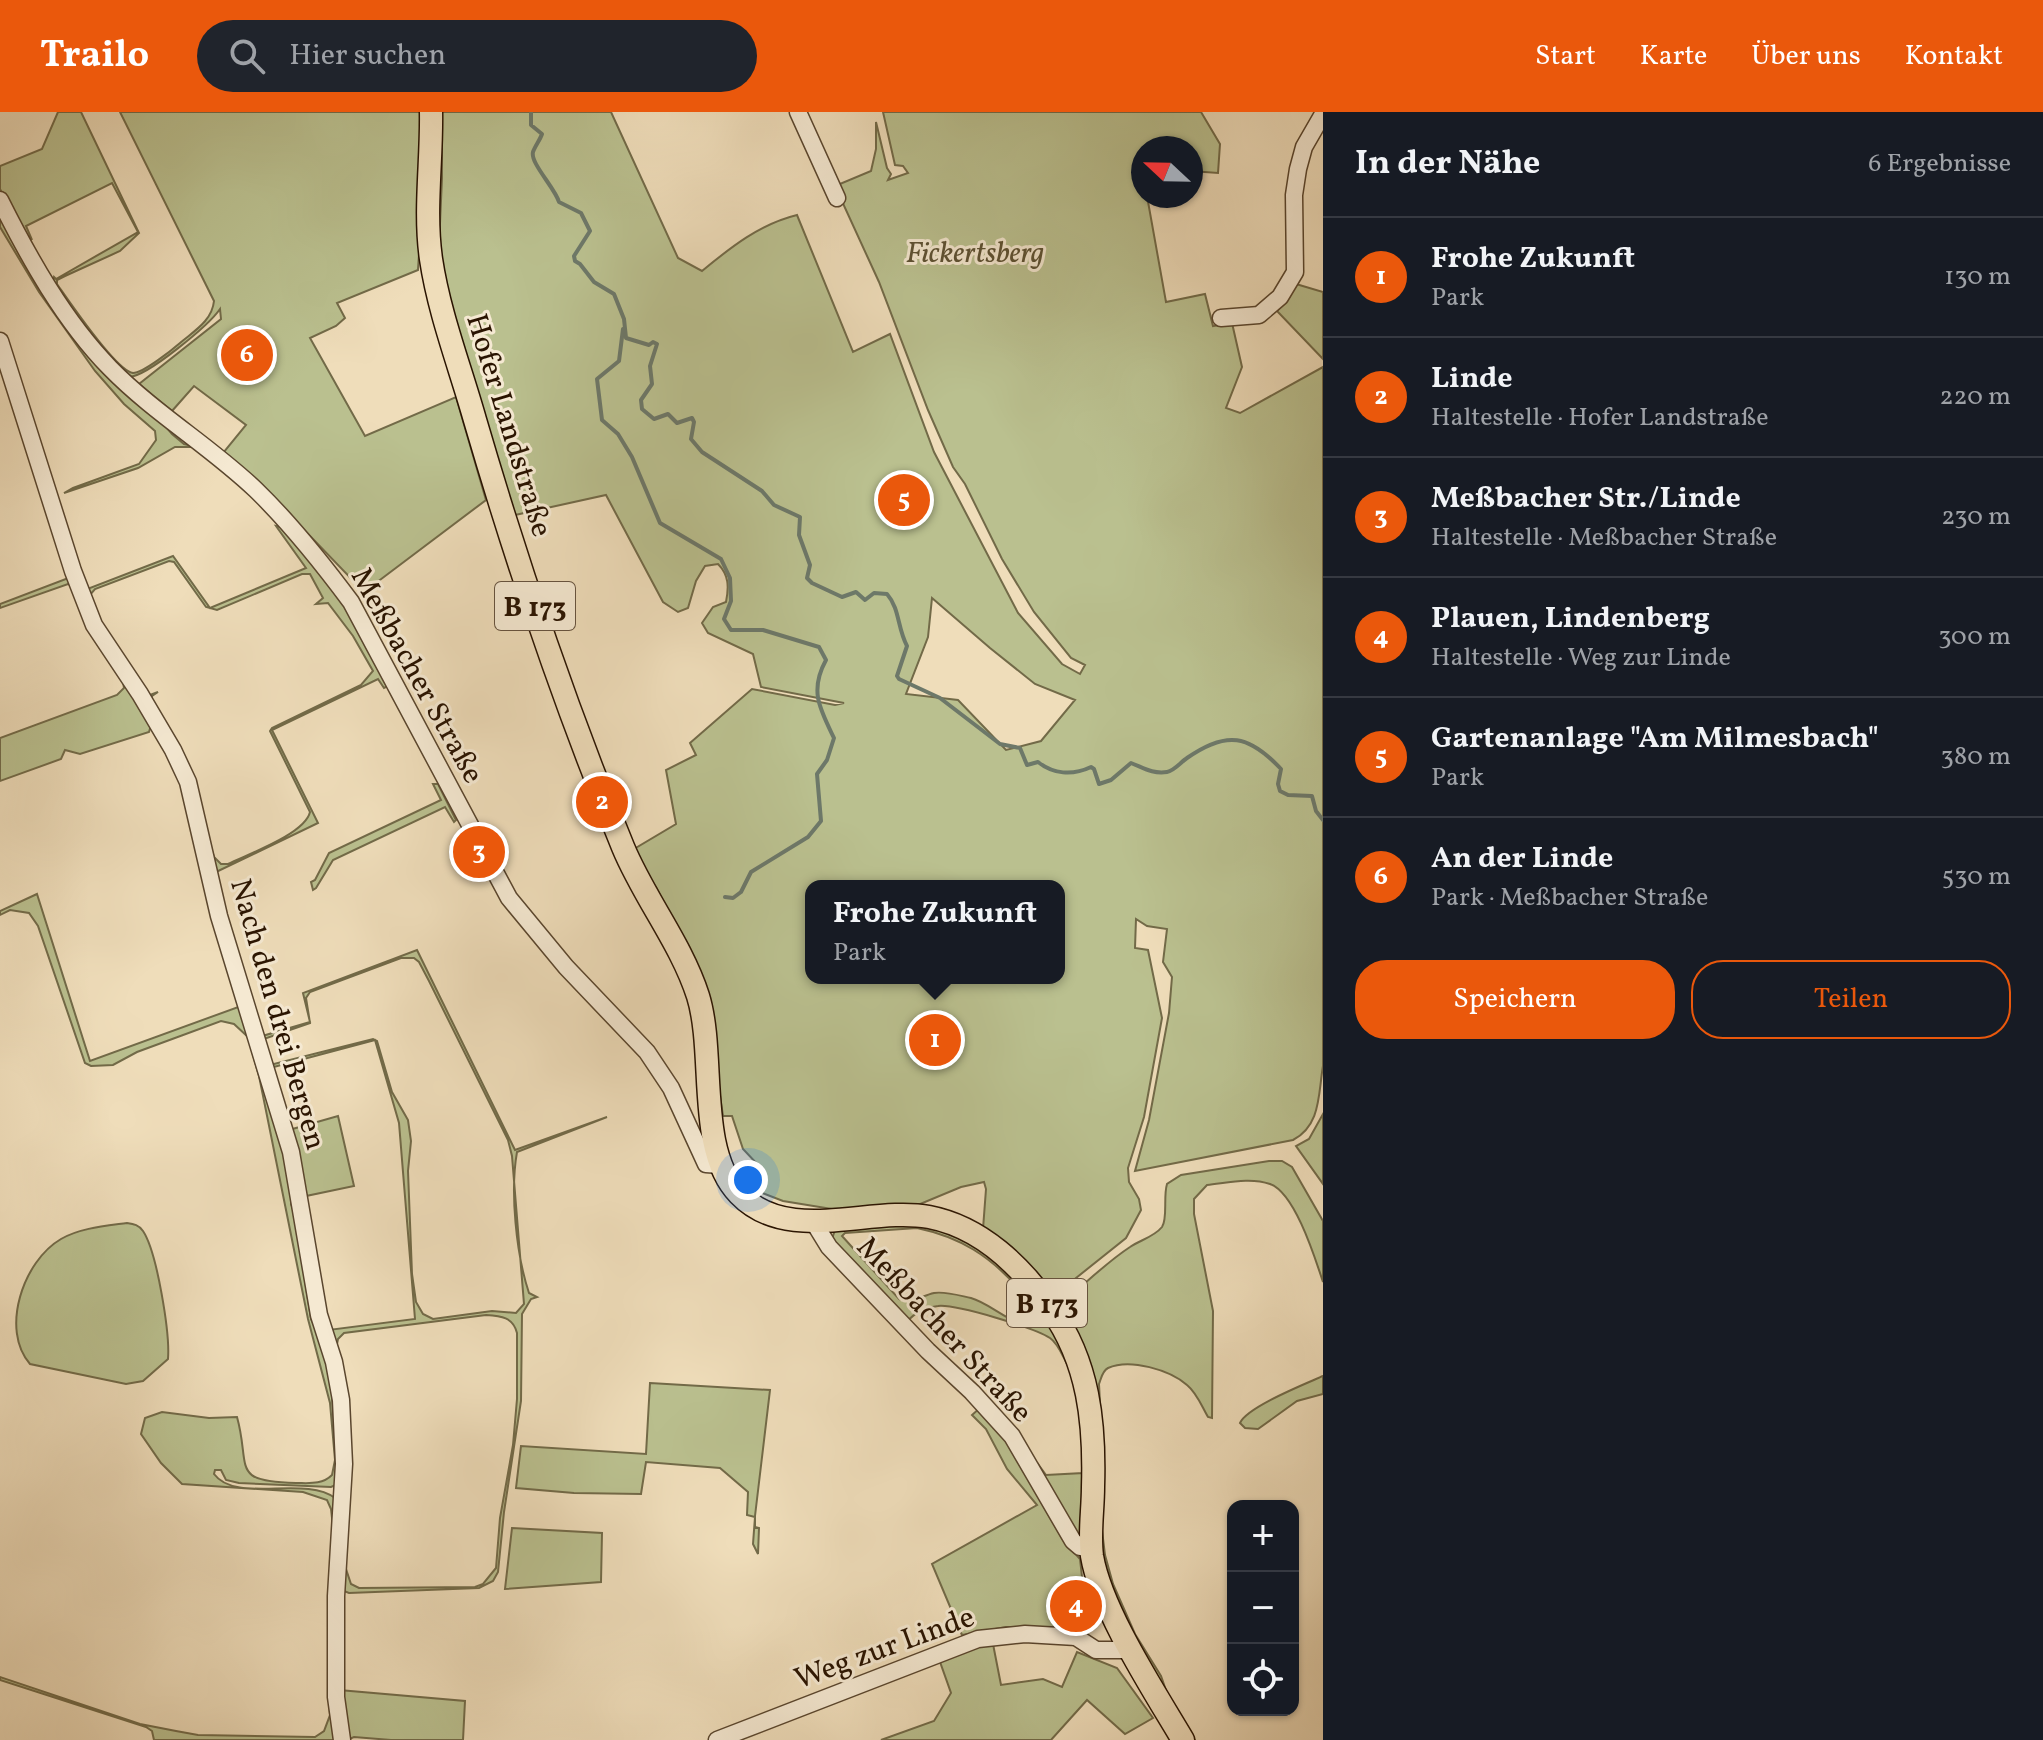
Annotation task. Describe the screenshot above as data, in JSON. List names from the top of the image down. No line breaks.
{"streets":{"main road":["Hofer Landstraße","B 173"],"street":["Meßbacher Straße","Nach den drei Bergen","Weg zur Linde"]},"crossings":[["Hofer Landstraße","Meßbacher Straße"],["Hofer Landstraße","Weg zur Linde"]],"parks":["Fickertsberg"],"north":"left","page":{"header":"Trailo","search":"Hier suchen","nav":["Start","Karte","Über uns","Kontakt"],"heading":["In der Nähe","6 Ergebnisse"],"list":[{"mark":"1","name":"Frohe Zukunft","note":"Park","value":"130 m"},{"mark":"2","name":"Linde","note":"Haltestelle · Hofer Landstraße","value":"220 m"},{"mark":"3","name":"Meßbacher Str./Linde","note":"Haltestelle · Meßbacher Straße","value":"230 m"},{"mark":"4","name":"Plauen, Lindenberg","note":"Haltestelle · Weg zur Linde","value":"300 m"},{"mark":"5","name":"Gartenanlage \"Am Milmesbach\"","note":"Park","value":"380 m"},{"mark":"6","name":"An der Linde","note":"Park · Meßbacher Straße","value":"530 m"}],"pins":["6","5","2","3","1","4"],"popup":["Frohe Zukunft","Park"],"buttons":["Speichern","Teilen"],"map_buttons":["+","−"]}}
